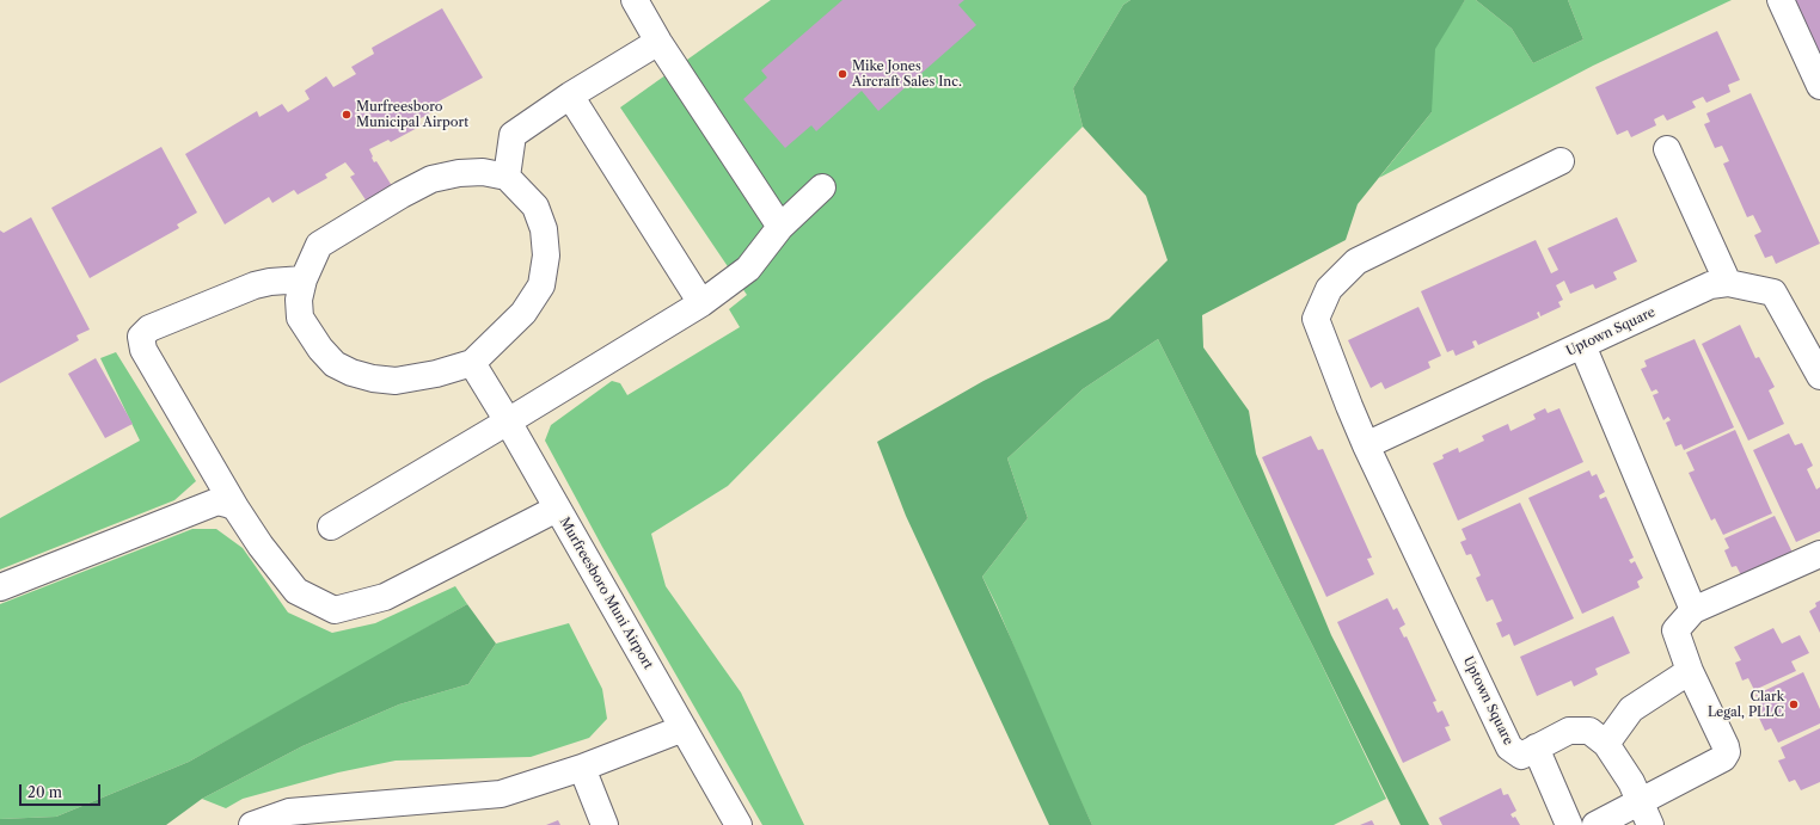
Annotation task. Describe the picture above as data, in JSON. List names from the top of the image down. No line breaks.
{"streets":{"street":["Uptown Square","Murfreesboro Muni Airport"]},"places":["Mike Jones Aircraft Sales Inc.","Murfreesboro Municipal Airport","Clark Legal, PLLC"],"scale_bar":"20 m"}
